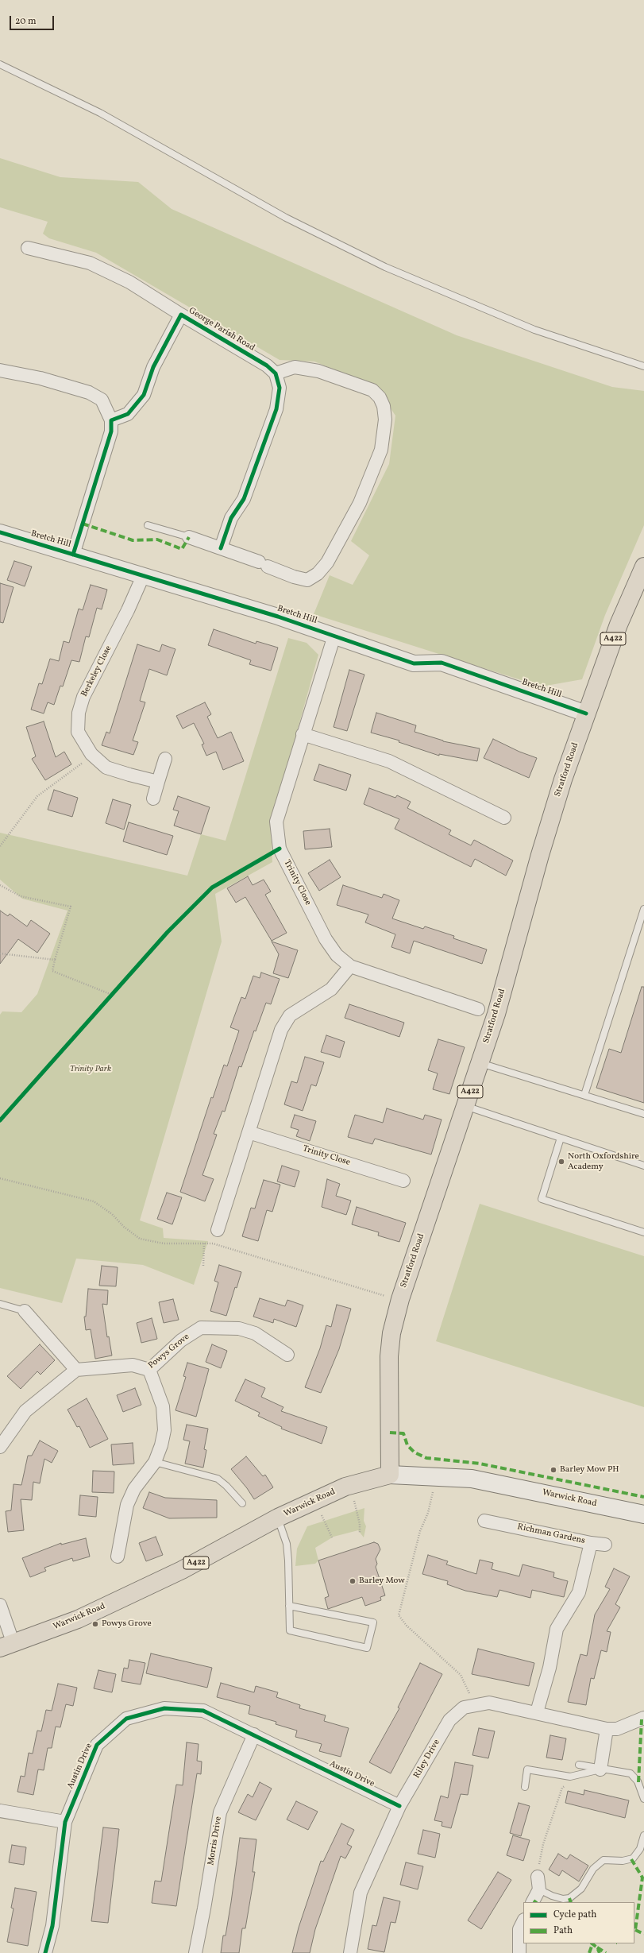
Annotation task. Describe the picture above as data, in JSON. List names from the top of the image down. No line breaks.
{"streets":{"main road":["A422","Stratford Road","Warwick Road"],"street":["George Parish Road","Bretch Hill","Berkeley Close","Trinity Close","Powys Grove","Richman Gardens","Riley Drive","Austin Drive","Morris Drive"]},"crossings":[["Bretch Hill","Berkeley Close"],["Bretch Hill","Stratford Road"],["Bretch Hill","Trinity Close"],["Stratford Road","Warwick Road"],["Richman Gardens","Riley Drive"],["Riley Drive","Austin Drive"],["Austin Drive","Morris Drive"]],"parks":["Trinity Park"],"places":["North Oxfordshire Academy","Barley Mow PH","Barley Mow","Powys Grove"],"legend":["Cycle path","Path"],"scale_bar":"20 m"}
